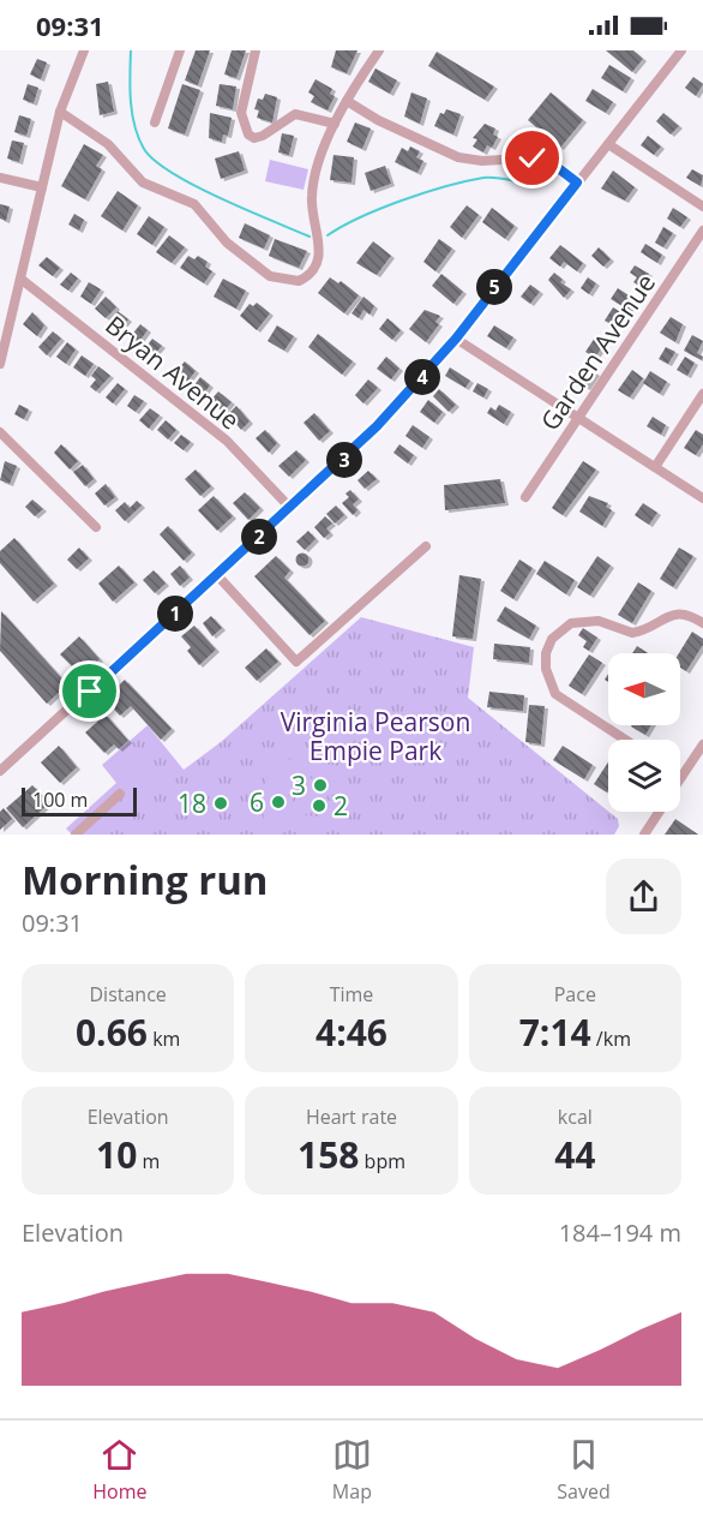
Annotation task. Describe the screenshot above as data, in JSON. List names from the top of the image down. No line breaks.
{"streets":{"street":["Garden Avenue","Bryan Avenue"]},"parks":["Virginia Pearson Empie Park"],"places":["3","6","18","2"],"scale_bar":"100 m","north":"left","page":{"status":"09:31","pins":["5","4","3","2","1"],"scale":"100 m","heading":["Morning run","09:31"],"stats":[["Distance","0.66 km"],["Time","4:46"],["Pace","7:14 /km"],["Elevation","10 m"],["Heart rate","158 bpm"],["kcal","44"]],"chart":["Elevation","184–194 m"],"tabs":["Home","Map","Saved"]}}
